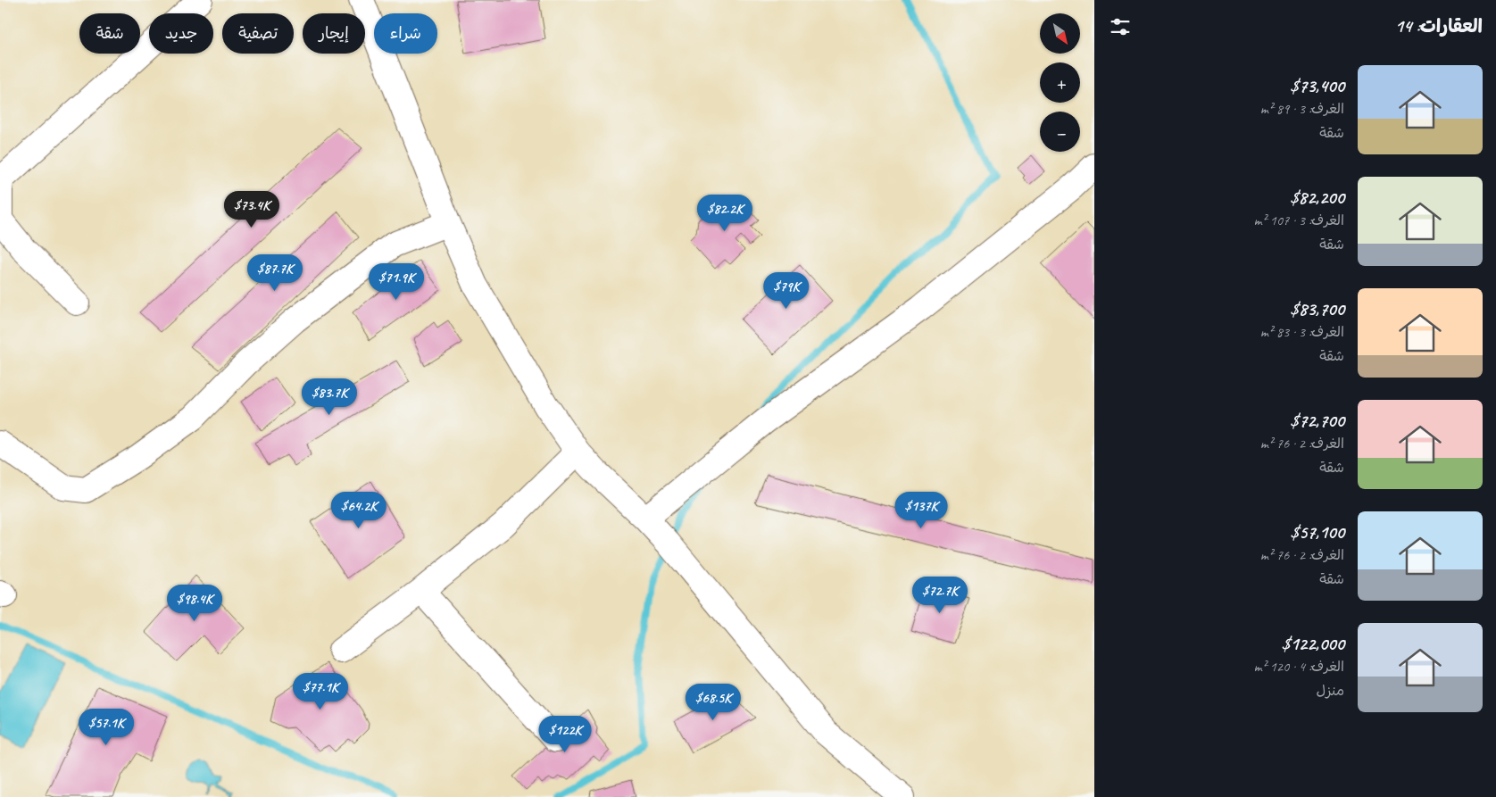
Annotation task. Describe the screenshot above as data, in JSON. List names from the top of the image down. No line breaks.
{"north":"bottom right","page":{"heading":"العقارات: 14","map_buttons":["+","−"],"chip":["شراء","إيجار","تصفية","جديد","شقة"],"list":[{"name":"$73,400","note":"الغرف: 3 · 89 m² · شقة"},{"name":"$82,200","note":"الغرف: 3 · 107 m² · شقة"},{"name":"$83,700","note":"الغرف: 3 · 83 m² · شقة"},{"name":"$72,700","note":"الغرف: 2 · 76 m² · شقة"},{"name":"$57,100","note":"الغرف: 2 · 76 m² · شقة"},{"name":"$122,000","note":"الغرف: 4 · 120 m² · منزل"}],"price":["$73.4K","$82.2K","$87.7K","$71.9K","$79K","$83.7K","$64.2K","$137K","$72.7K","$98.4K","$77.1K","$68.5K","$57.1K","$122K"]}}
